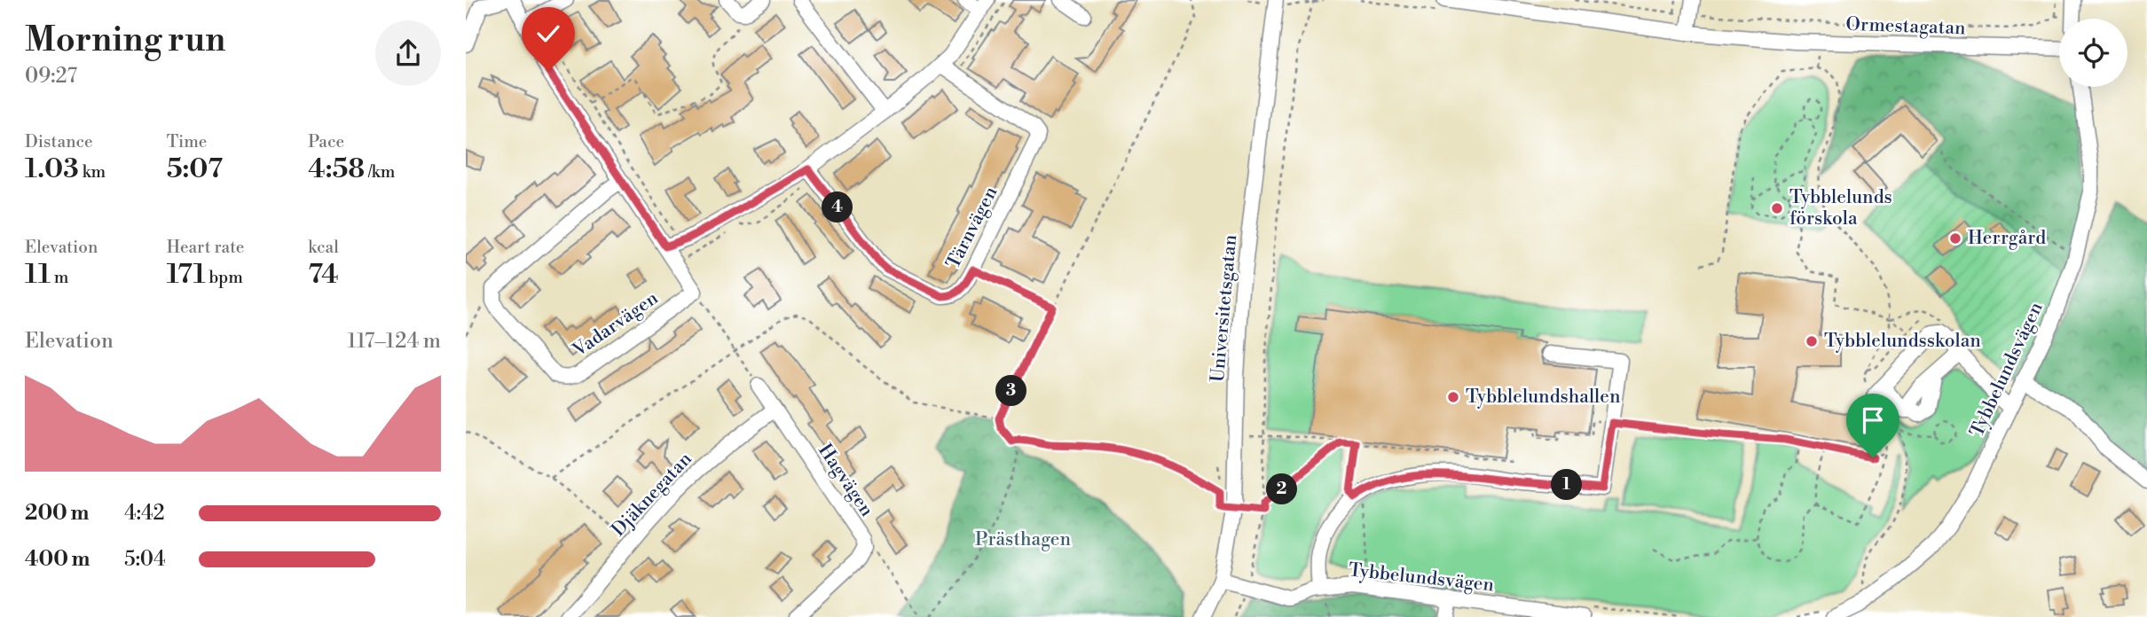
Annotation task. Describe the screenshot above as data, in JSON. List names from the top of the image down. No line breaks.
{"streets":{"street":["Ormestagatan","Tärnvägen","Universitetsgatan","Vadarvägen","Tybbelundsvägen","Hagvägen","Djäknegatan"]},"crossings":[["Universitetsgatan","Tybbelundsvägen"],["Hagvägen","Djäknegatan"]],"parks":["Prästhagen"],"places":["Tybblelunds förskola","Herrgård","Tybblelundsskolan","Tybblelundshallen"],"page":{"heading":["Morning run","09:27"],"stats":[["Distance","1.03 km"],["Time","5:07"],["Pace","4:58 /km"],["Elevation","11 m"],["Heart rate","171 bpm"],["kcal","74"]],"pins":["4","3","1","2"],"chart":["Elevation","117–124 m"],"list":[{"name":"200 m","note":"4:42"},{"name":"400 m","note":"5:04"}]}}
